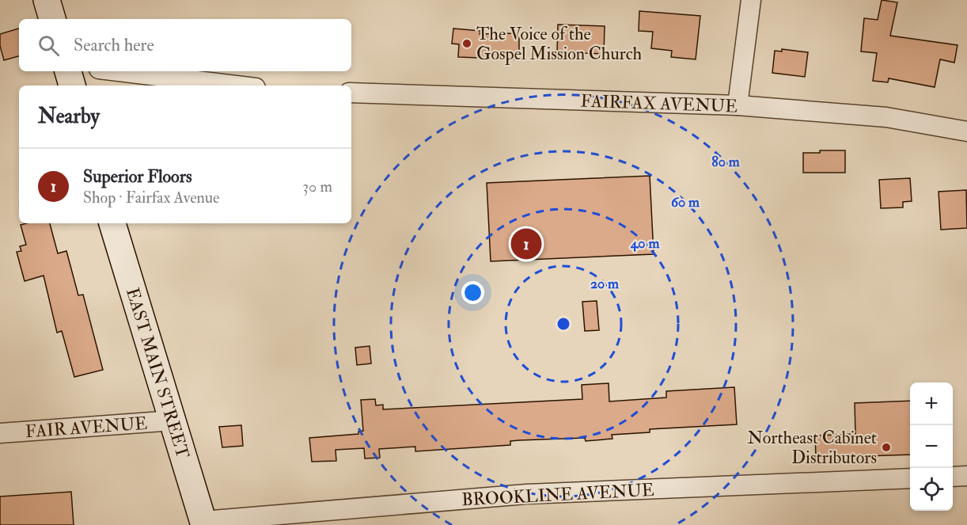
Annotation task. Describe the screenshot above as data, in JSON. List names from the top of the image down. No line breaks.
{"streets":{"main road":["EAST MAIN STREET"],"street":["FAIRFAX AVENUE","FAIR AVENUE","BROOKLINE AVENUE"]},"crossings":[["EAST MAIN STREET","FAIR AVENUE"],["EAST MAIN STREET","BROOKLINE AVENUE"]],"places":["The Voice of the Gospel Mission Church","Northeast Cabinet Distributors"],"page":{"search":"Search here","heading":"Nearby","list":[{"mark":"1","name":"Superior Floors","note":"Shop · Fairfax Avenue","value":"30 m"}],"pins":"1","map_buttons":["+","−"]},"rings":["80 m","60 m","40 m","20 m"]}
